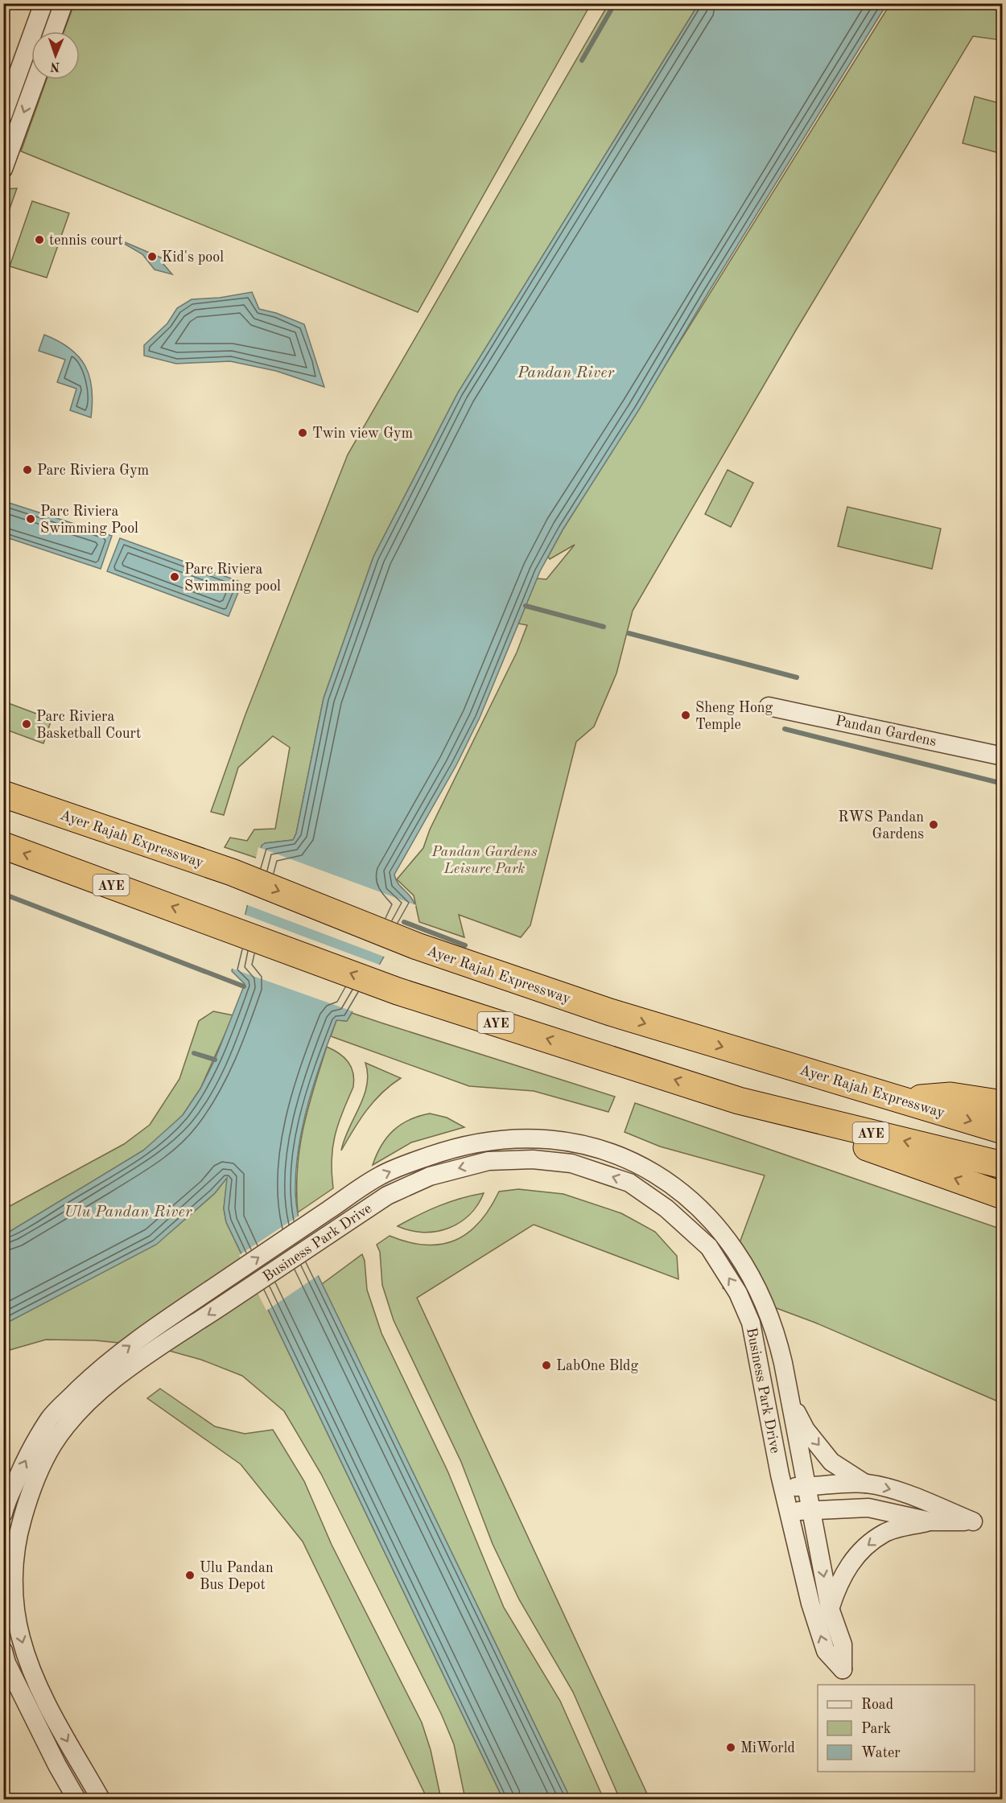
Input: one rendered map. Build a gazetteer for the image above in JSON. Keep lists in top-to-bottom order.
{
  "streets": {
    "highway": ["Ayer Rajah Expressway", "AYE"],
    "street": ["Pandan Gardens", "Business Park Drive"]
  },
  "water": ["Pandan River", "Ulu Pandan River"],
  "parks": ["Pandan Gardens Leisure Park"],
  "places": [
    "tennis court",
    "Kid's pool",
    "Twin view Gym",
    "Parc Riviera Gym",
    "Parc Riviera Swimming Pool",
    "Parc Riviera Swimming pool",
    "Sheng Hong Temple",
    "Parc Riviera Basketball Court",
    "RWS Pandan Gardens",
    "LabOne Bldg",
    "Ulu Pandan Bus Depot",
    "MiWorld"
  ],
  "legend": ["Road", "Park", "Water"],
  "north": "bottom"
}
